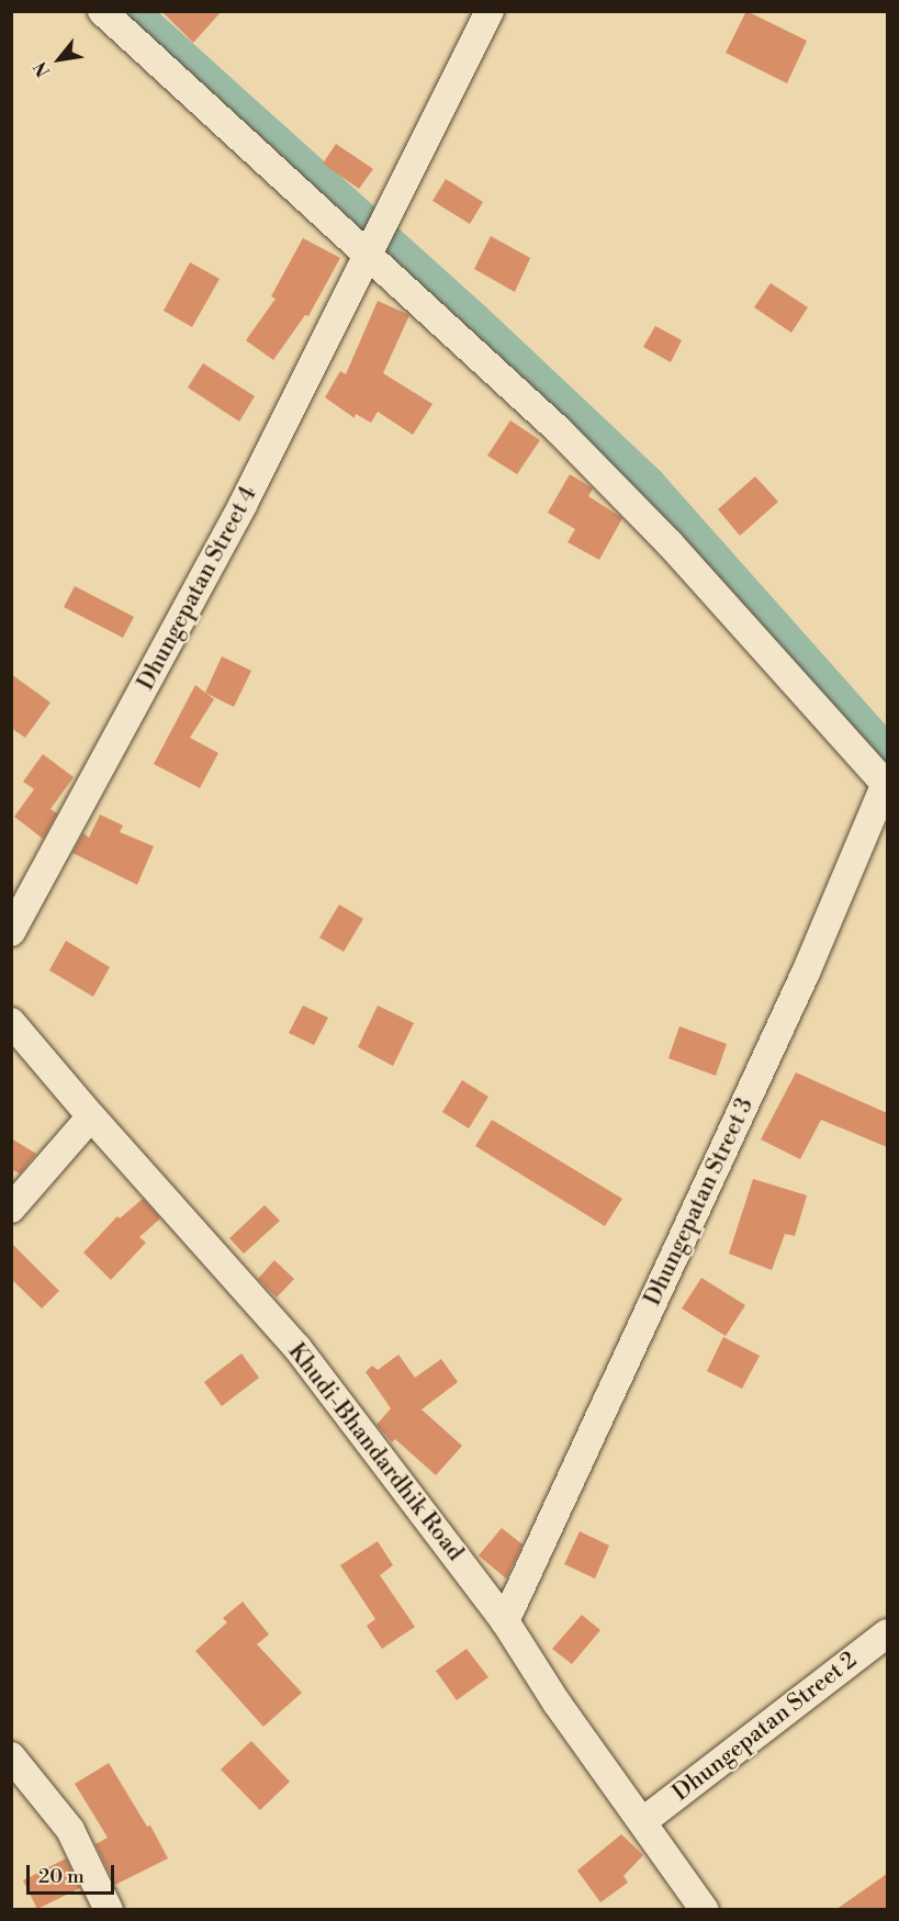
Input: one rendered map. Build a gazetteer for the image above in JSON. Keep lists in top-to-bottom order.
{
  "streets": {
    "street": [
      "Dhungepatan Street 4",
      "Dhungepatan Street 3",
      "Khudi-Bhandardhik Road",
      "Dhungepatan Street 2"
    ]
  },
  "crossings": [
    ["Dhungepatan Street 3", "Khudi-Bhandardhik Road"],
    ["Khudi-Bhandardhik Road", "Dhungepatan Street 2"]
  ],
  "scale_bar": "20 m",
  "north": "bottom left"
}
